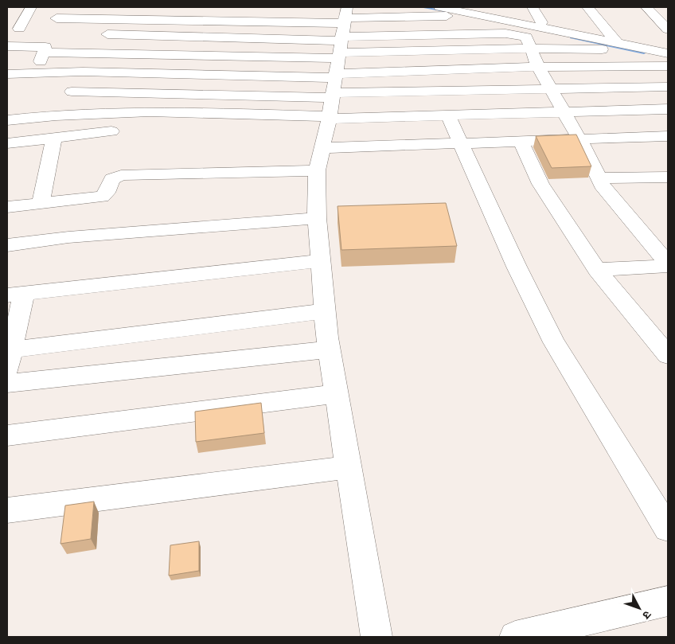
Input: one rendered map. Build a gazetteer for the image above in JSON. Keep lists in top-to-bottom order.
{
  "north": "bottom right"
}
